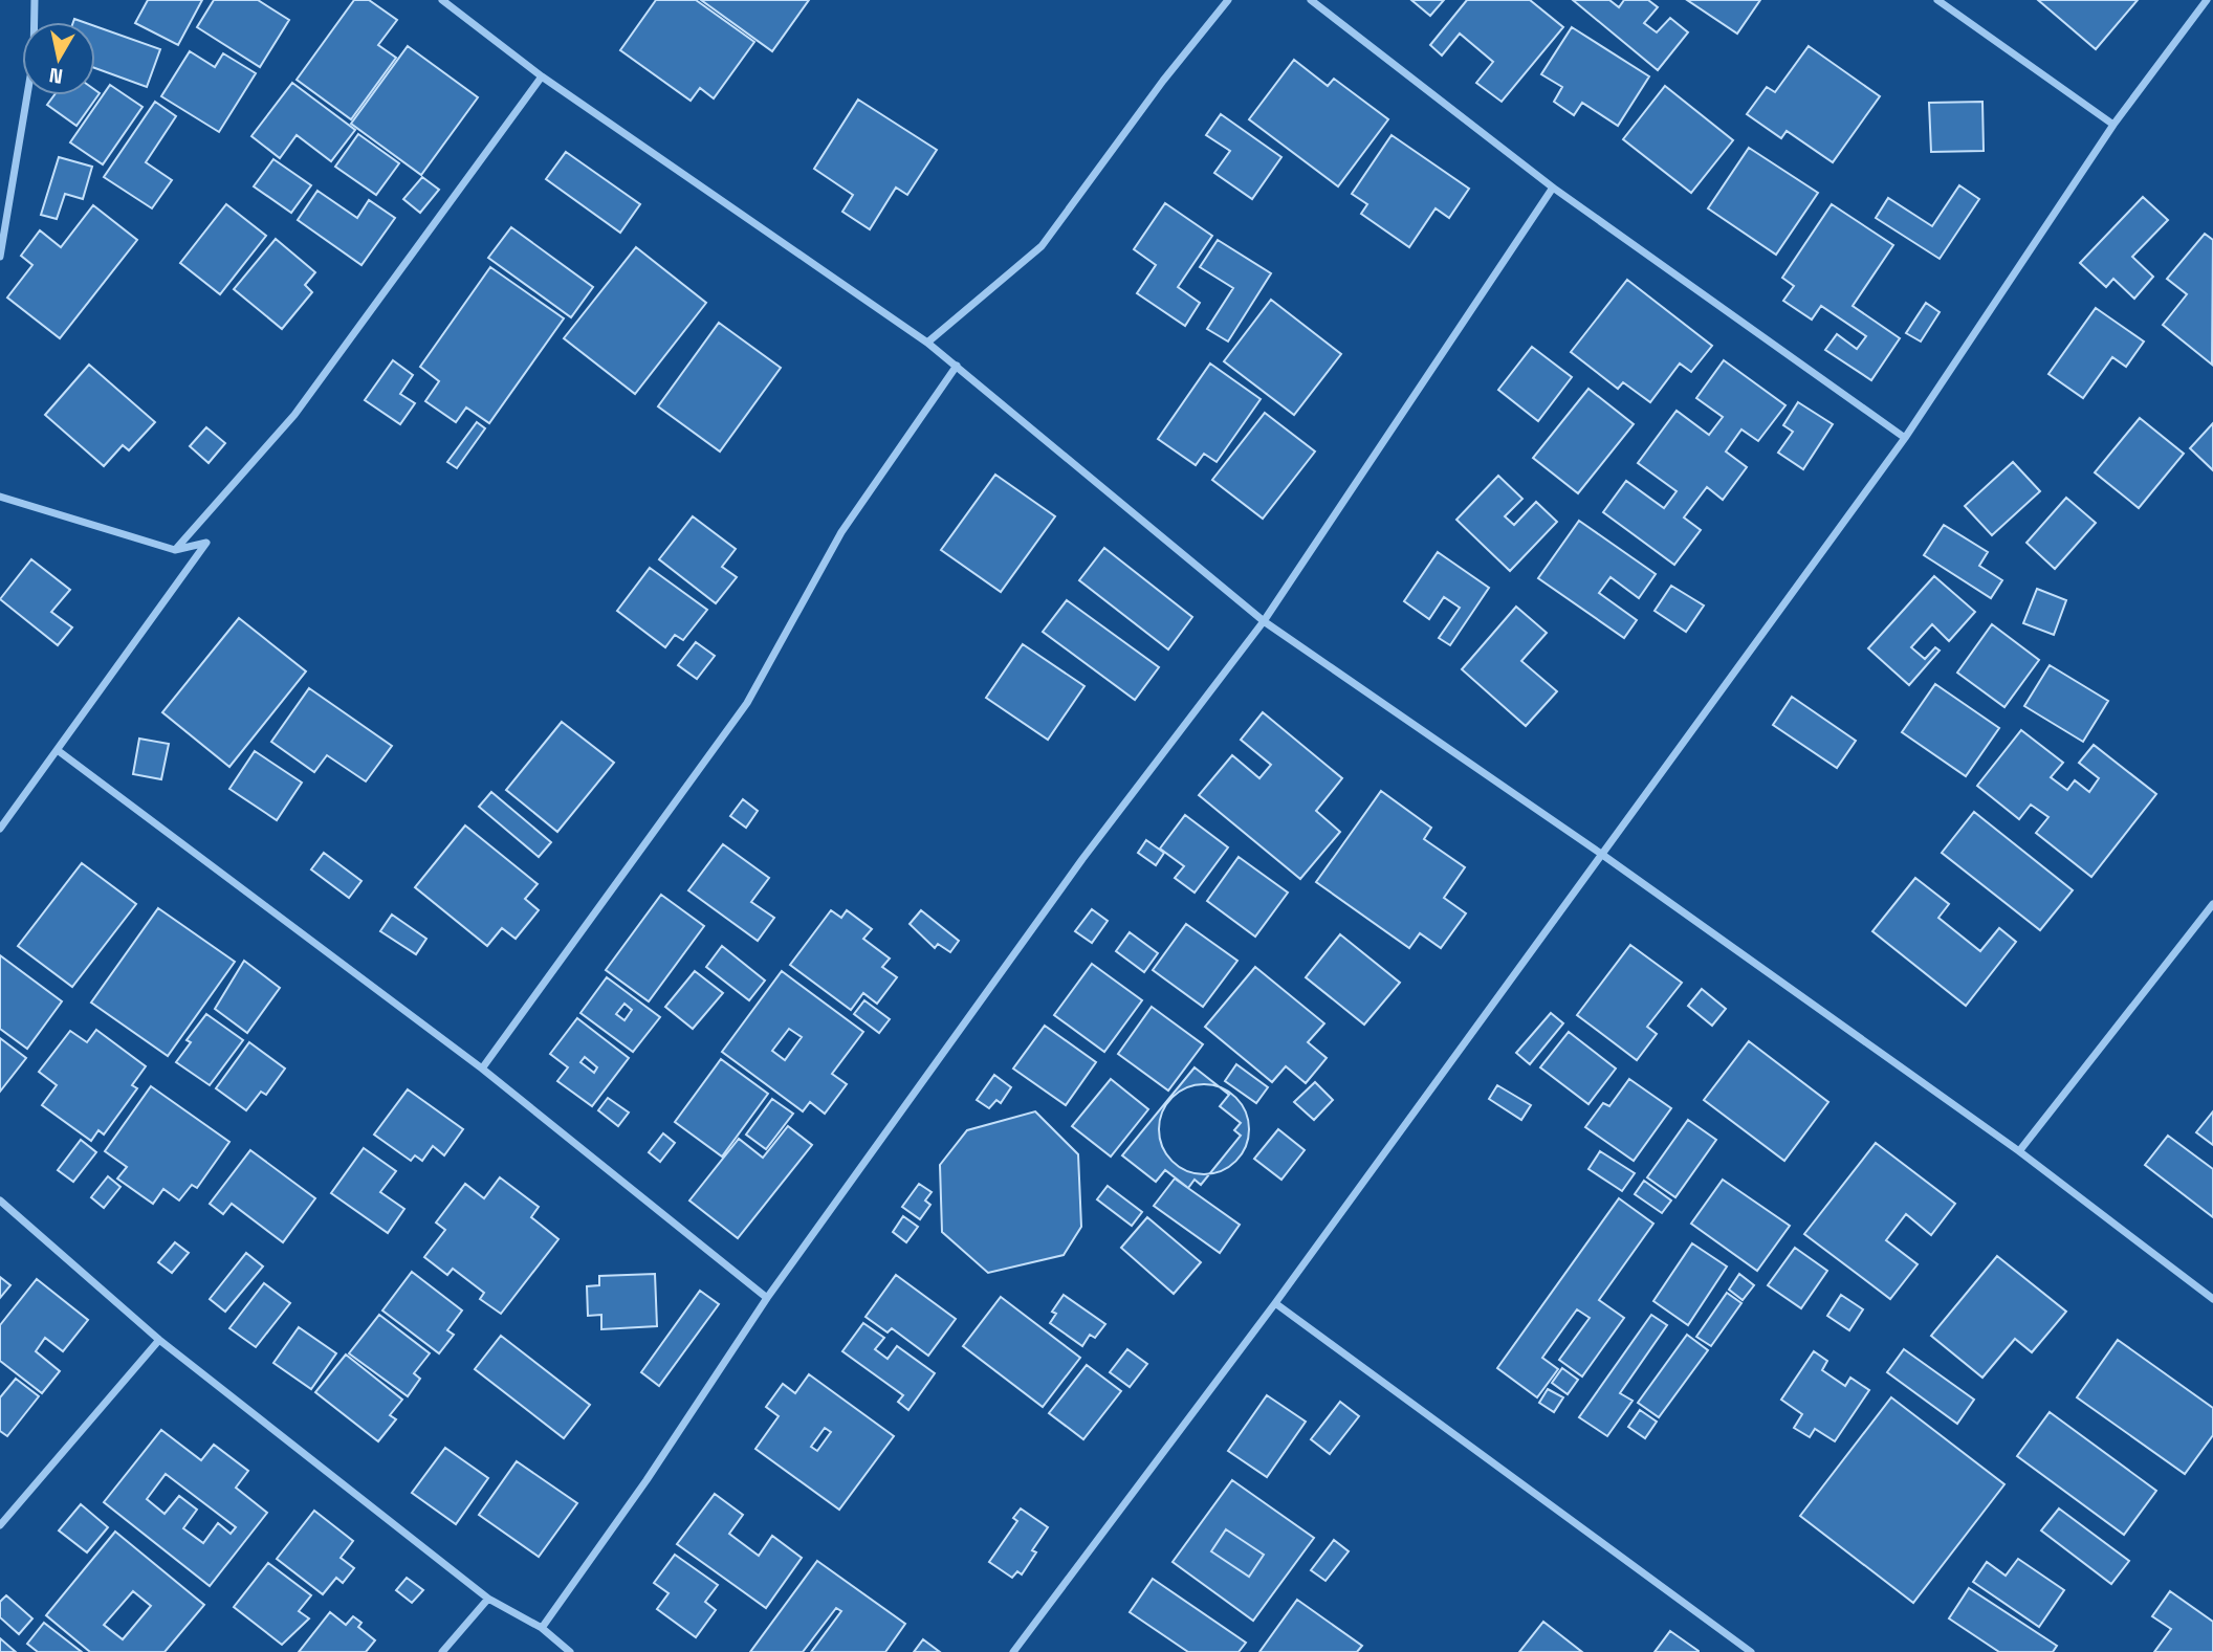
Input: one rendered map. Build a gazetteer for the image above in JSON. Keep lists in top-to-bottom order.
{
  "north": "bottom"
}
